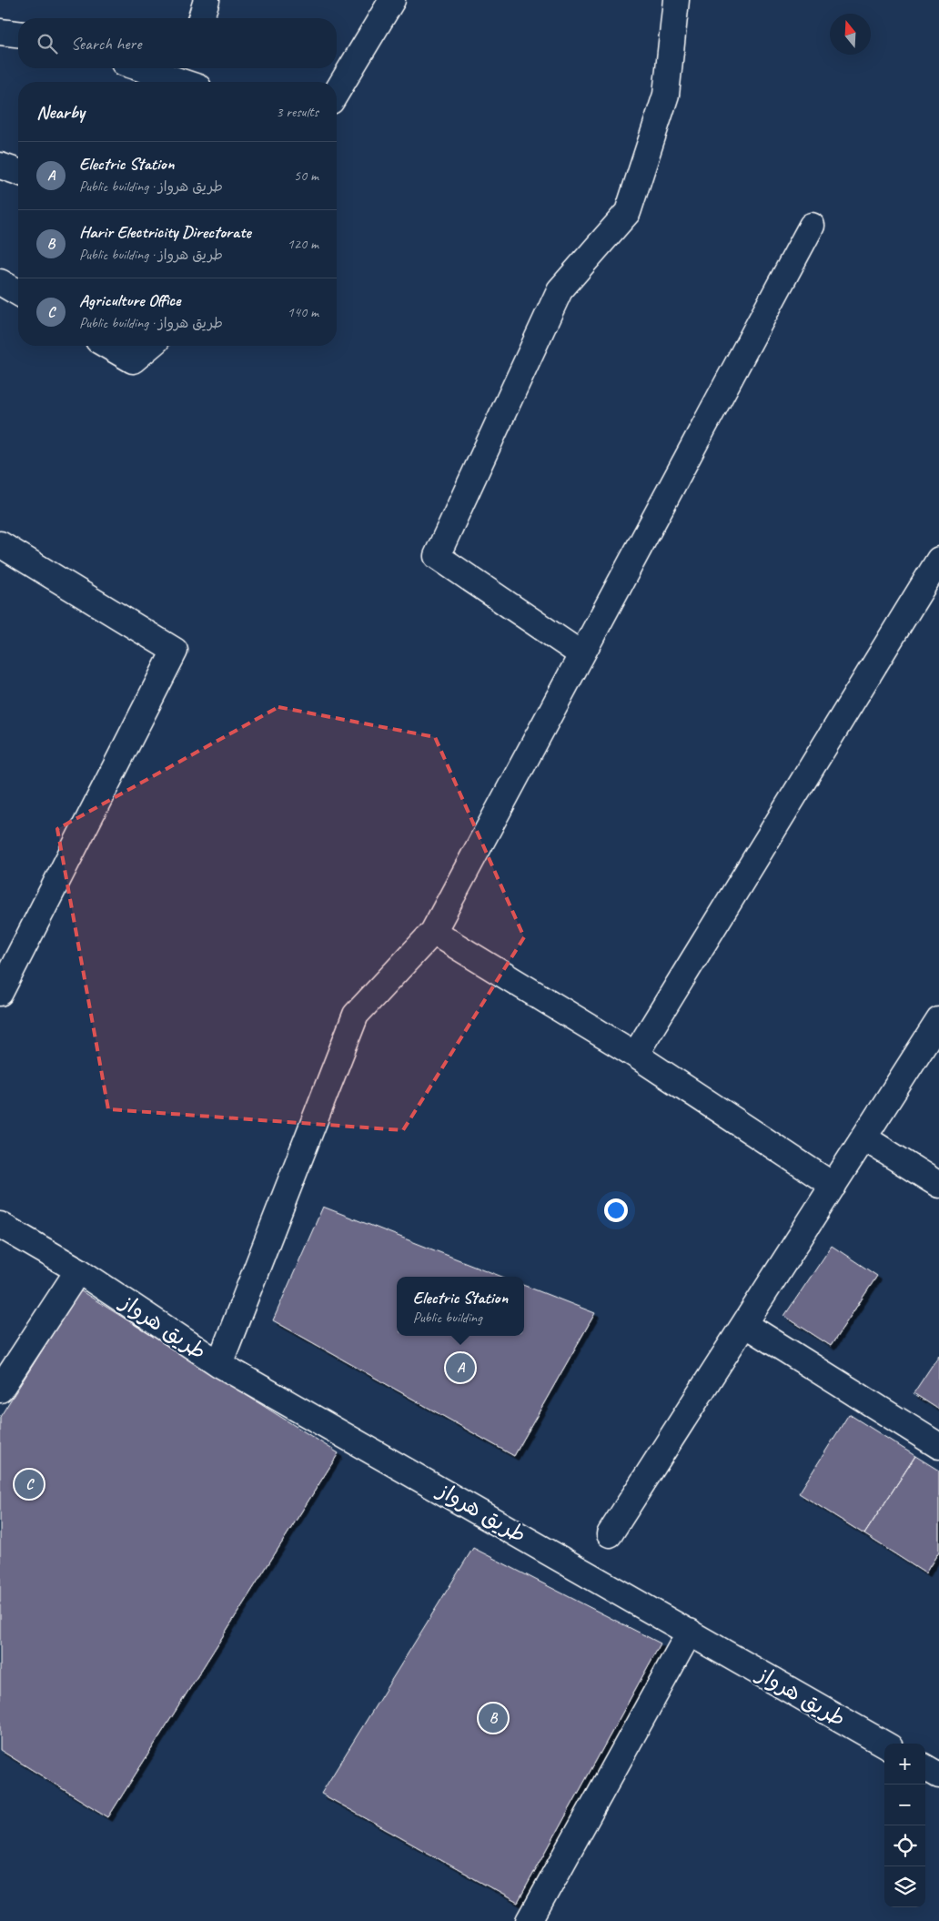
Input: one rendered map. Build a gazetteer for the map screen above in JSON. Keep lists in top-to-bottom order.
{
  "streets": {
    "street": ["طريق هرواز"]
  },
  "north": "top",
  "page": {
    "search": "Search here",
    "heading": ["Nearby", "3 results"],
    "list": [
      {
        "mark": "A",
        "name": "Electric Station",
        "note": "Public building · طريق هرواز",
        "value": "50 m"
      },
      {
        "mark": "B",
        "name": "Harir Electricity Directorate",
        "note": "Public building · طريق هرواز",
        "value": "120 m"
      },
      {
        "mark": "C",
        "name": "Agriculture Office",
        "note": "Public building · طريق هرواز",
        "value": "140 m"
      }
    ],
    "popup": ["Electric Station", "Public building"],
    "pins": ["A", "C", "B"],
    "map_buttons": ["+", "−"]
  }
}
